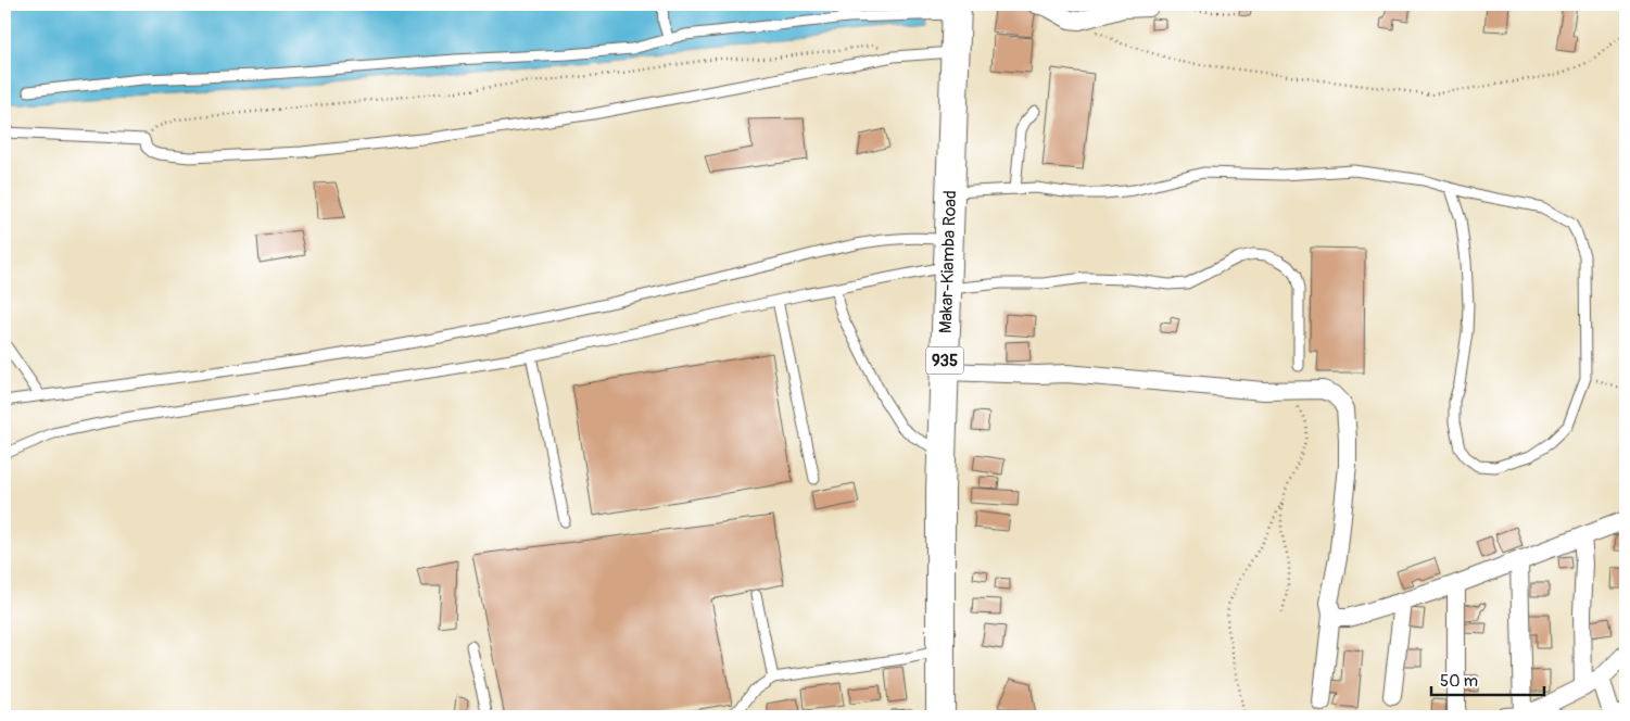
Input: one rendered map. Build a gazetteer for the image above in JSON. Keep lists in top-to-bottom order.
{
  "streets": {
    "main road": ["Makar-Kiamba Road", "935"]
  },
  "scale_bar": "50 m"
}
